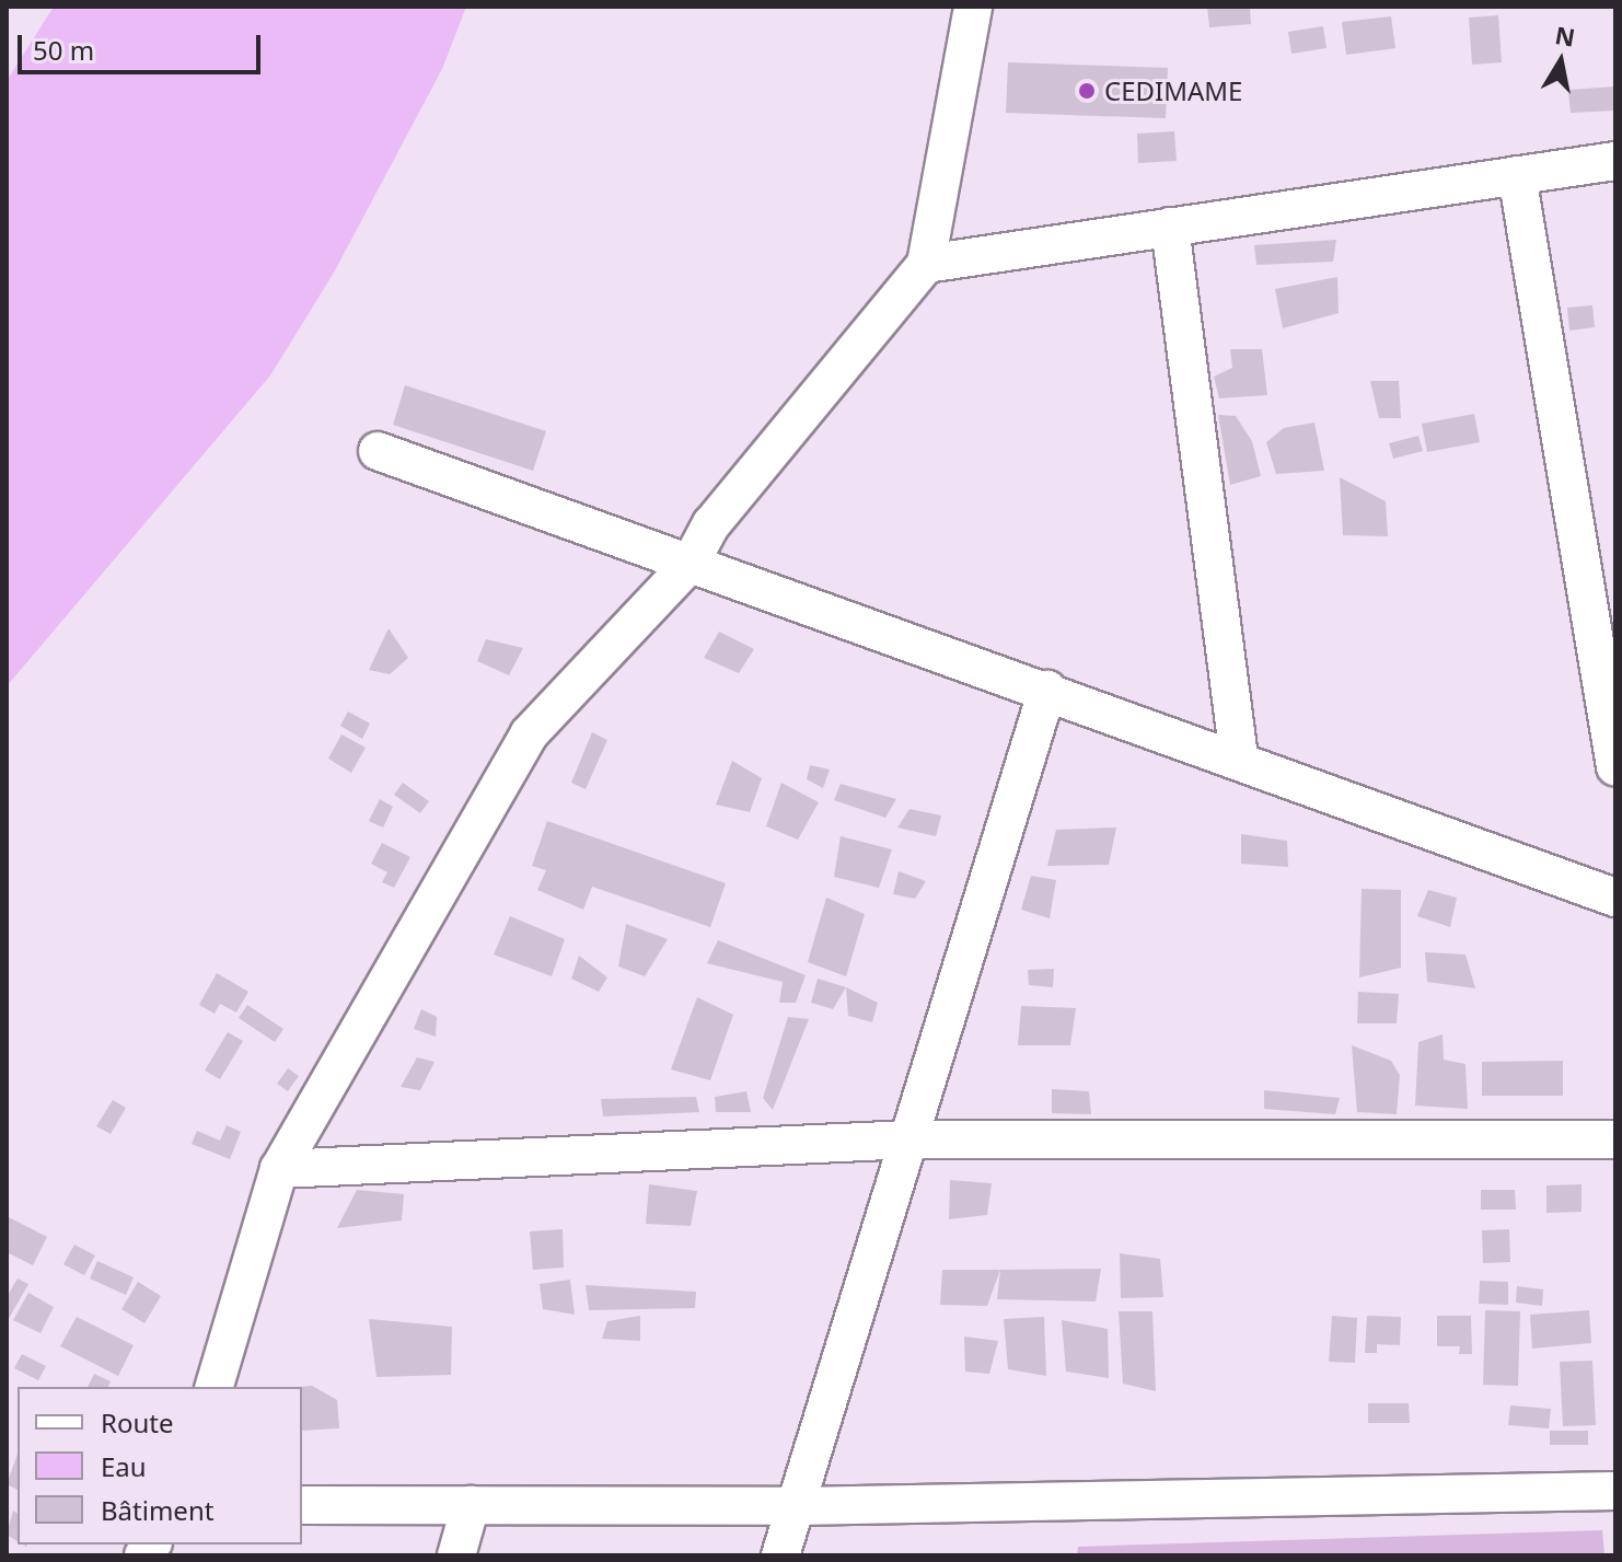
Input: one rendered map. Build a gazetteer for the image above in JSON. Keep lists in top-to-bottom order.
{
  "places": ["CEDIMAME"],
  "legend": ["Route", "Eau", "Bâtiment"],
  "scale_bar": "50 m",
  "north": "top"
}
